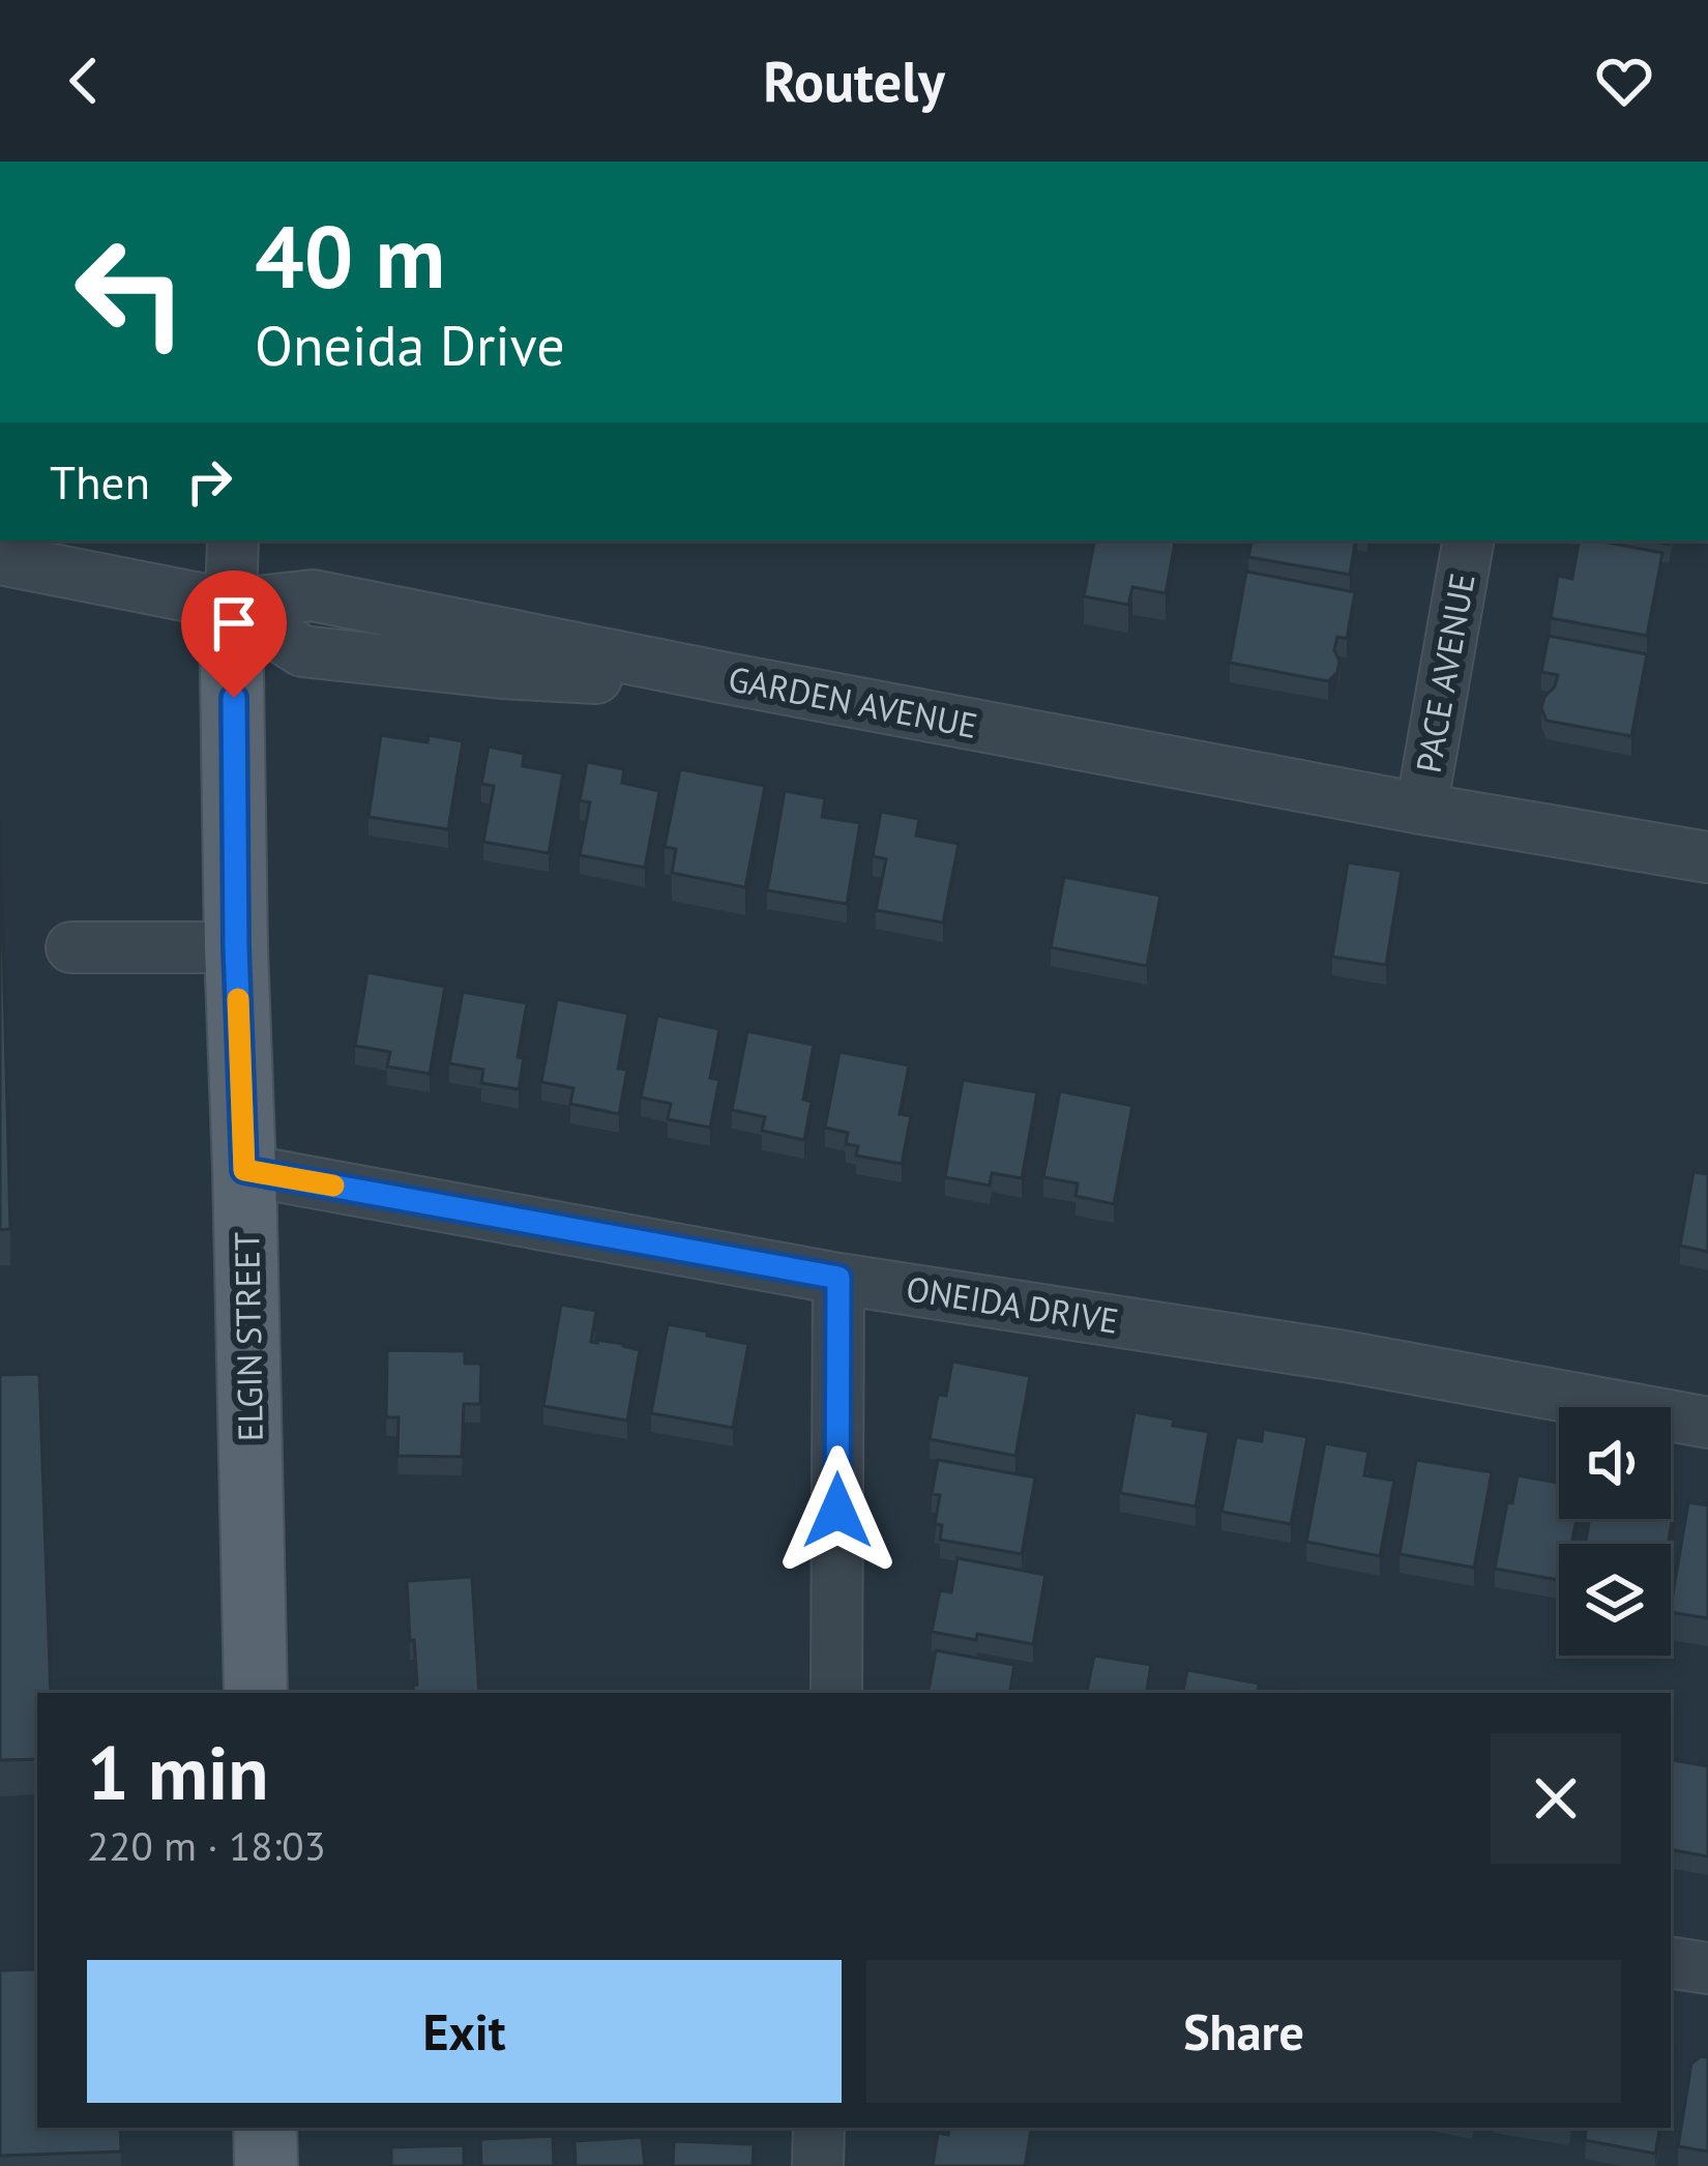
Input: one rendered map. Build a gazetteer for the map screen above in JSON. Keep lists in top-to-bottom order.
{
  "streets": {
    "main road": ["ELGIN STREET"],
    "street": ["PACE AVENUE", "GARDEN AVENUE", "ONEIDA DRIVE"]
  },
  "crossings": [
    ["PACE AVENUE", "GARDEN AVENUE"],
    ["GARDEN AVENUE", "ELGIN STREET"],
    ["ONEIDA DRIVE", "ELGIN STREET"]
  ],
  "page": {
    "header": "Routely",
    "turn": ["40 m", "Oneida Drive"],
    "then": "Then",
    "heading": ["1 min", "220 m · 18:03"],
    "buttons": ["Exit", "Share"]
  }
}
